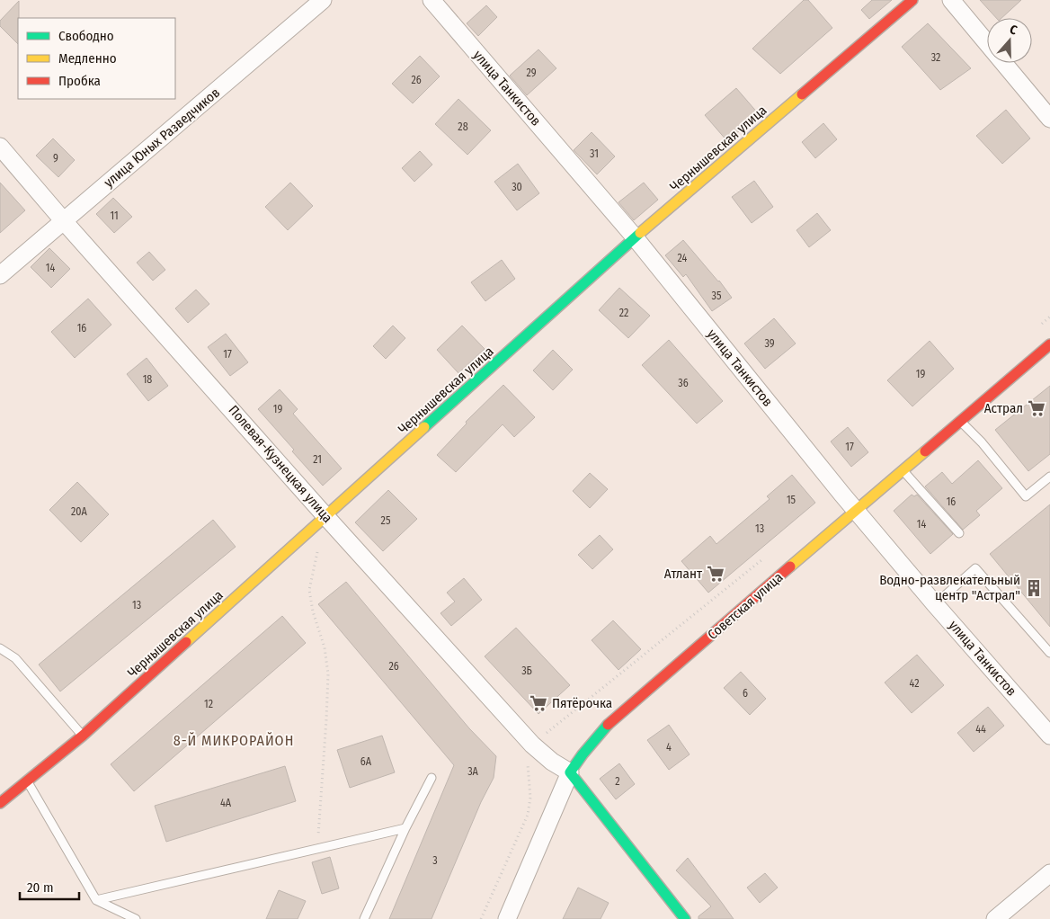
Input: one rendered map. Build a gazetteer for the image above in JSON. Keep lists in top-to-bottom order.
{
  "streets": {
    "street": [
      "улица Танкистов",
      "улица Юных Разведчиков",
      "Чернышевская улица",
      "Полевая-Кузнецкая улица",
      "Советская улица"
    ]
  },
  "crossings": [
    ["улица Танкистов", "Чернышевская улица"],
    ["улица Танкистов", "Советская улица"],
    ["улица Юных Разведчиков", "Полевая-Кузнецкая улица"],
    ["Чернышевская улица", "Полевая-Кузнецкая улица"],
    ["Полевая-Кузнецкая улица", "Советская улица"]
  ],
  "districts": ["8-Й МИКРОРАЙОН"],
  "places": {
    "supermarket": ["Астрал", "Атлант", "Пятёрочка"],
    "building": ["Водно-развлекательный центр \"Астрал\""]
  },
  "house_numbers": [
    "32",
    "29",
    "26",
    "28",
    "31",
    "9",
    "30",
    "11",
    "24",
    "14",
    "35",
    "22",
    "16",
    "39",
    "17",
    "19",
    "18",
    "36",
    "19",
    "17",
    "21",
    "15",
    "16",
    "20А",
    "25",
    "14",
    "13",
    "13",
    "26",
    "3Б",
    "42",
    "6",
    "12",
    "44",
    "4",
    "6А",
    "3А",
    "2",
    "4А",
    "3"
  ],
  "legend": ["Свободно", "Медленно", "Пробка"],
  "scale_bar": "20 m",
  "north": "top"
}
